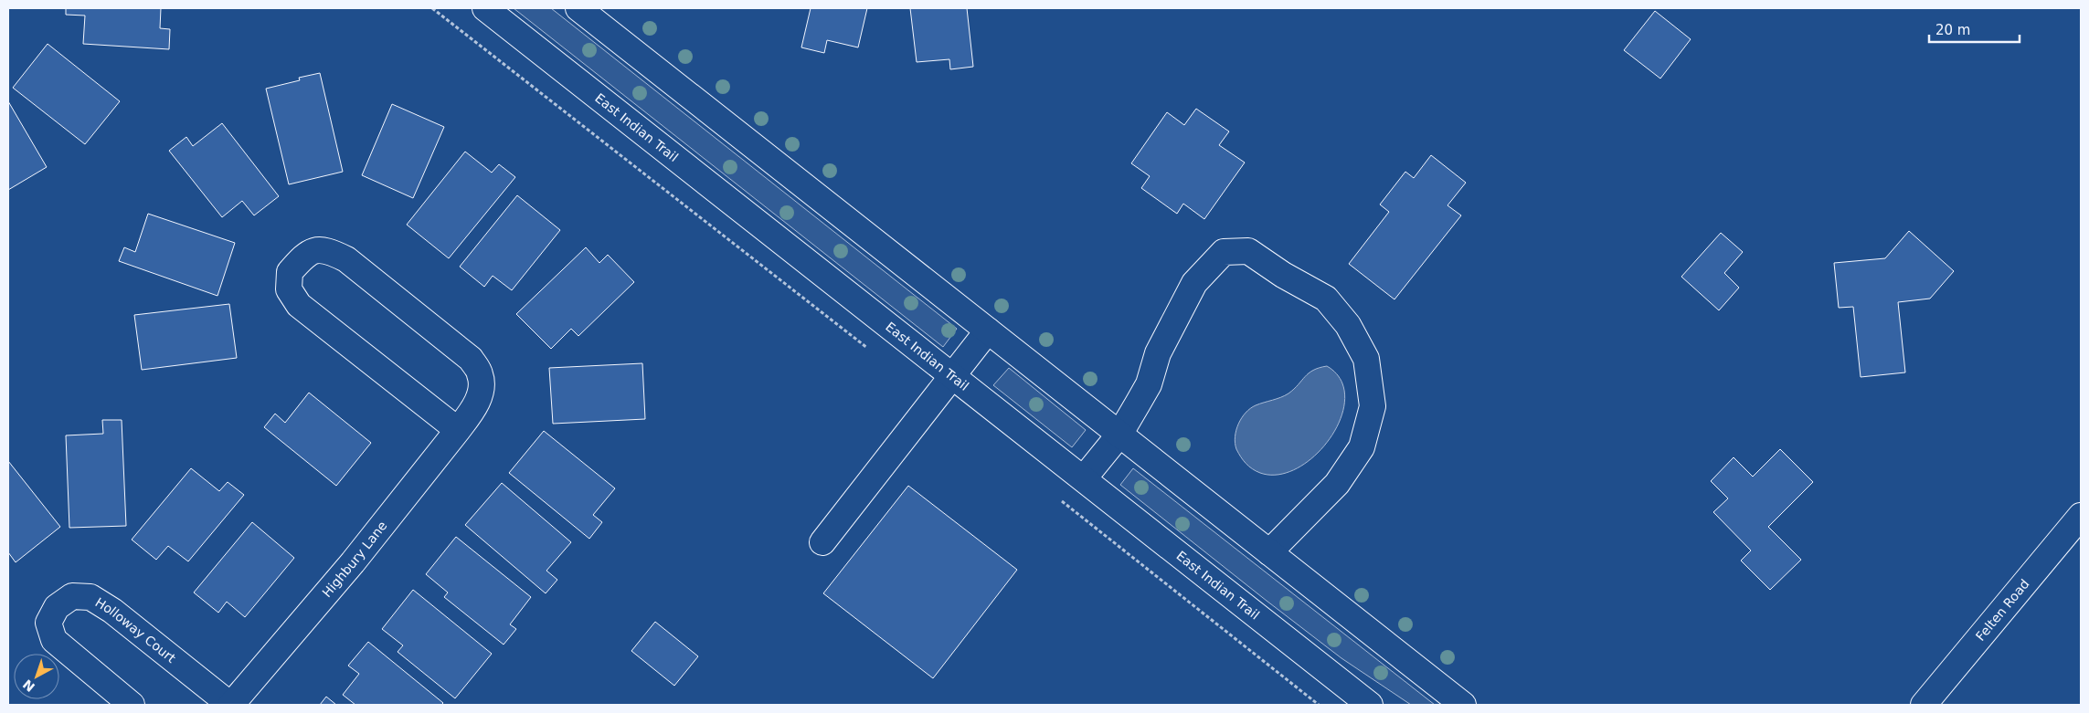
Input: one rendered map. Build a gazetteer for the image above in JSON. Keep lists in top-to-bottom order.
{
  "streets": {
    "main road": [
      "East Indian Trail",
      "Highbury Lane",
      "Felten Road",
      "Holloway Court"
    ]
  },
  "crossings": [
    ["Highbury Lane", "Holloway Court"]
  ],
  "scale_bar": "20 m",
  "north": "bottom left"
}
